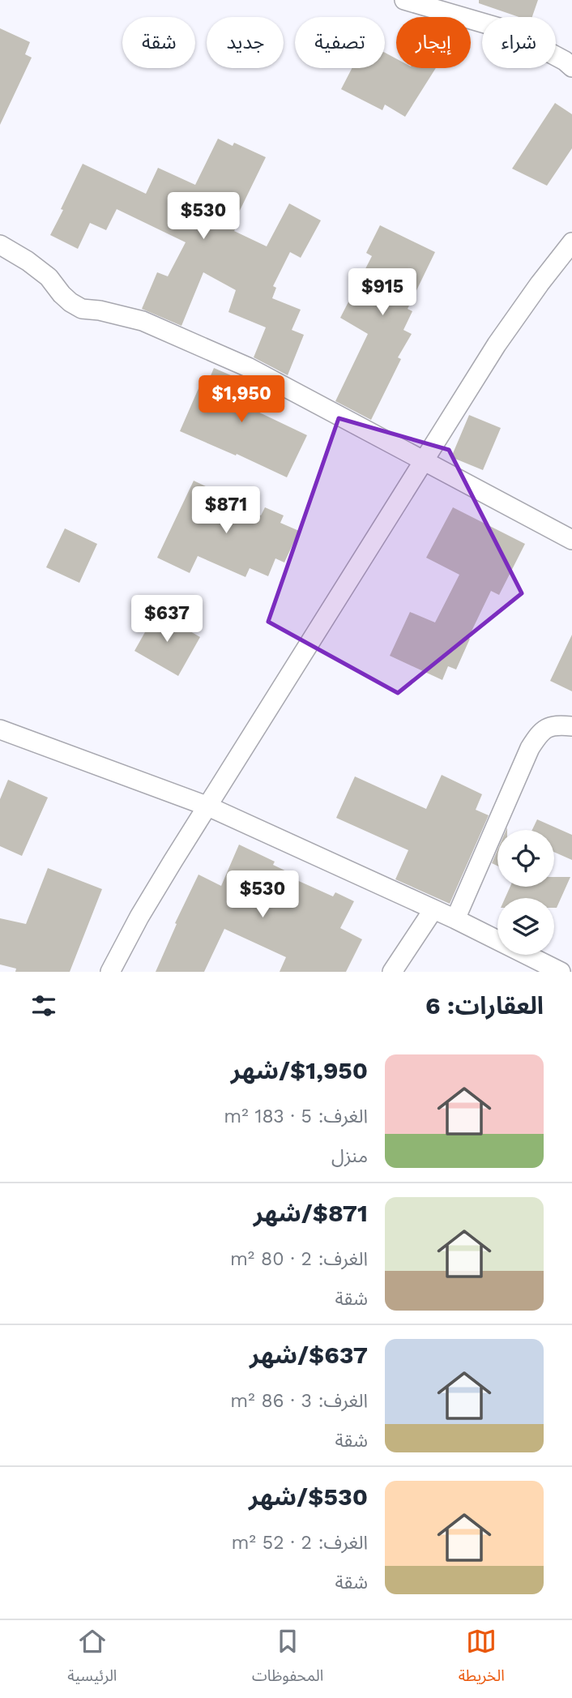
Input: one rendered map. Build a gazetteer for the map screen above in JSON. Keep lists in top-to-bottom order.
{
  "page": {
    "chip": [
      "شراء",
      "إيجار",
      "تصفية",
      "جديد",
      "شقة"
    ],
    "price": [
      "$530",
      "$915",
      "$1,950",
      "$871",
      "$637",
      "$530"
    ],
    "heading": "العقارات: 6",
    "list": [
      {
        "name": "$1,950/شهر",
        "note": "الغرف: 5 · 183 m² · منزل"
      },
      {
        "name": "$871/شهر",
        "note": "الغرف: 2 · 80 m² · شقة"
      },
      {
        "name": "$637/شهر",
        "note": "الغرف: 3 · 86 m² · شقة"
      },
      {
        "name": "$530/شهر",
        "note": "الغرف: 2 · 52 m² · شقة"
      }
    ],
    "tabs": ["الخريطة", "المحفوظات", "الرئيسية"]
  }
}
